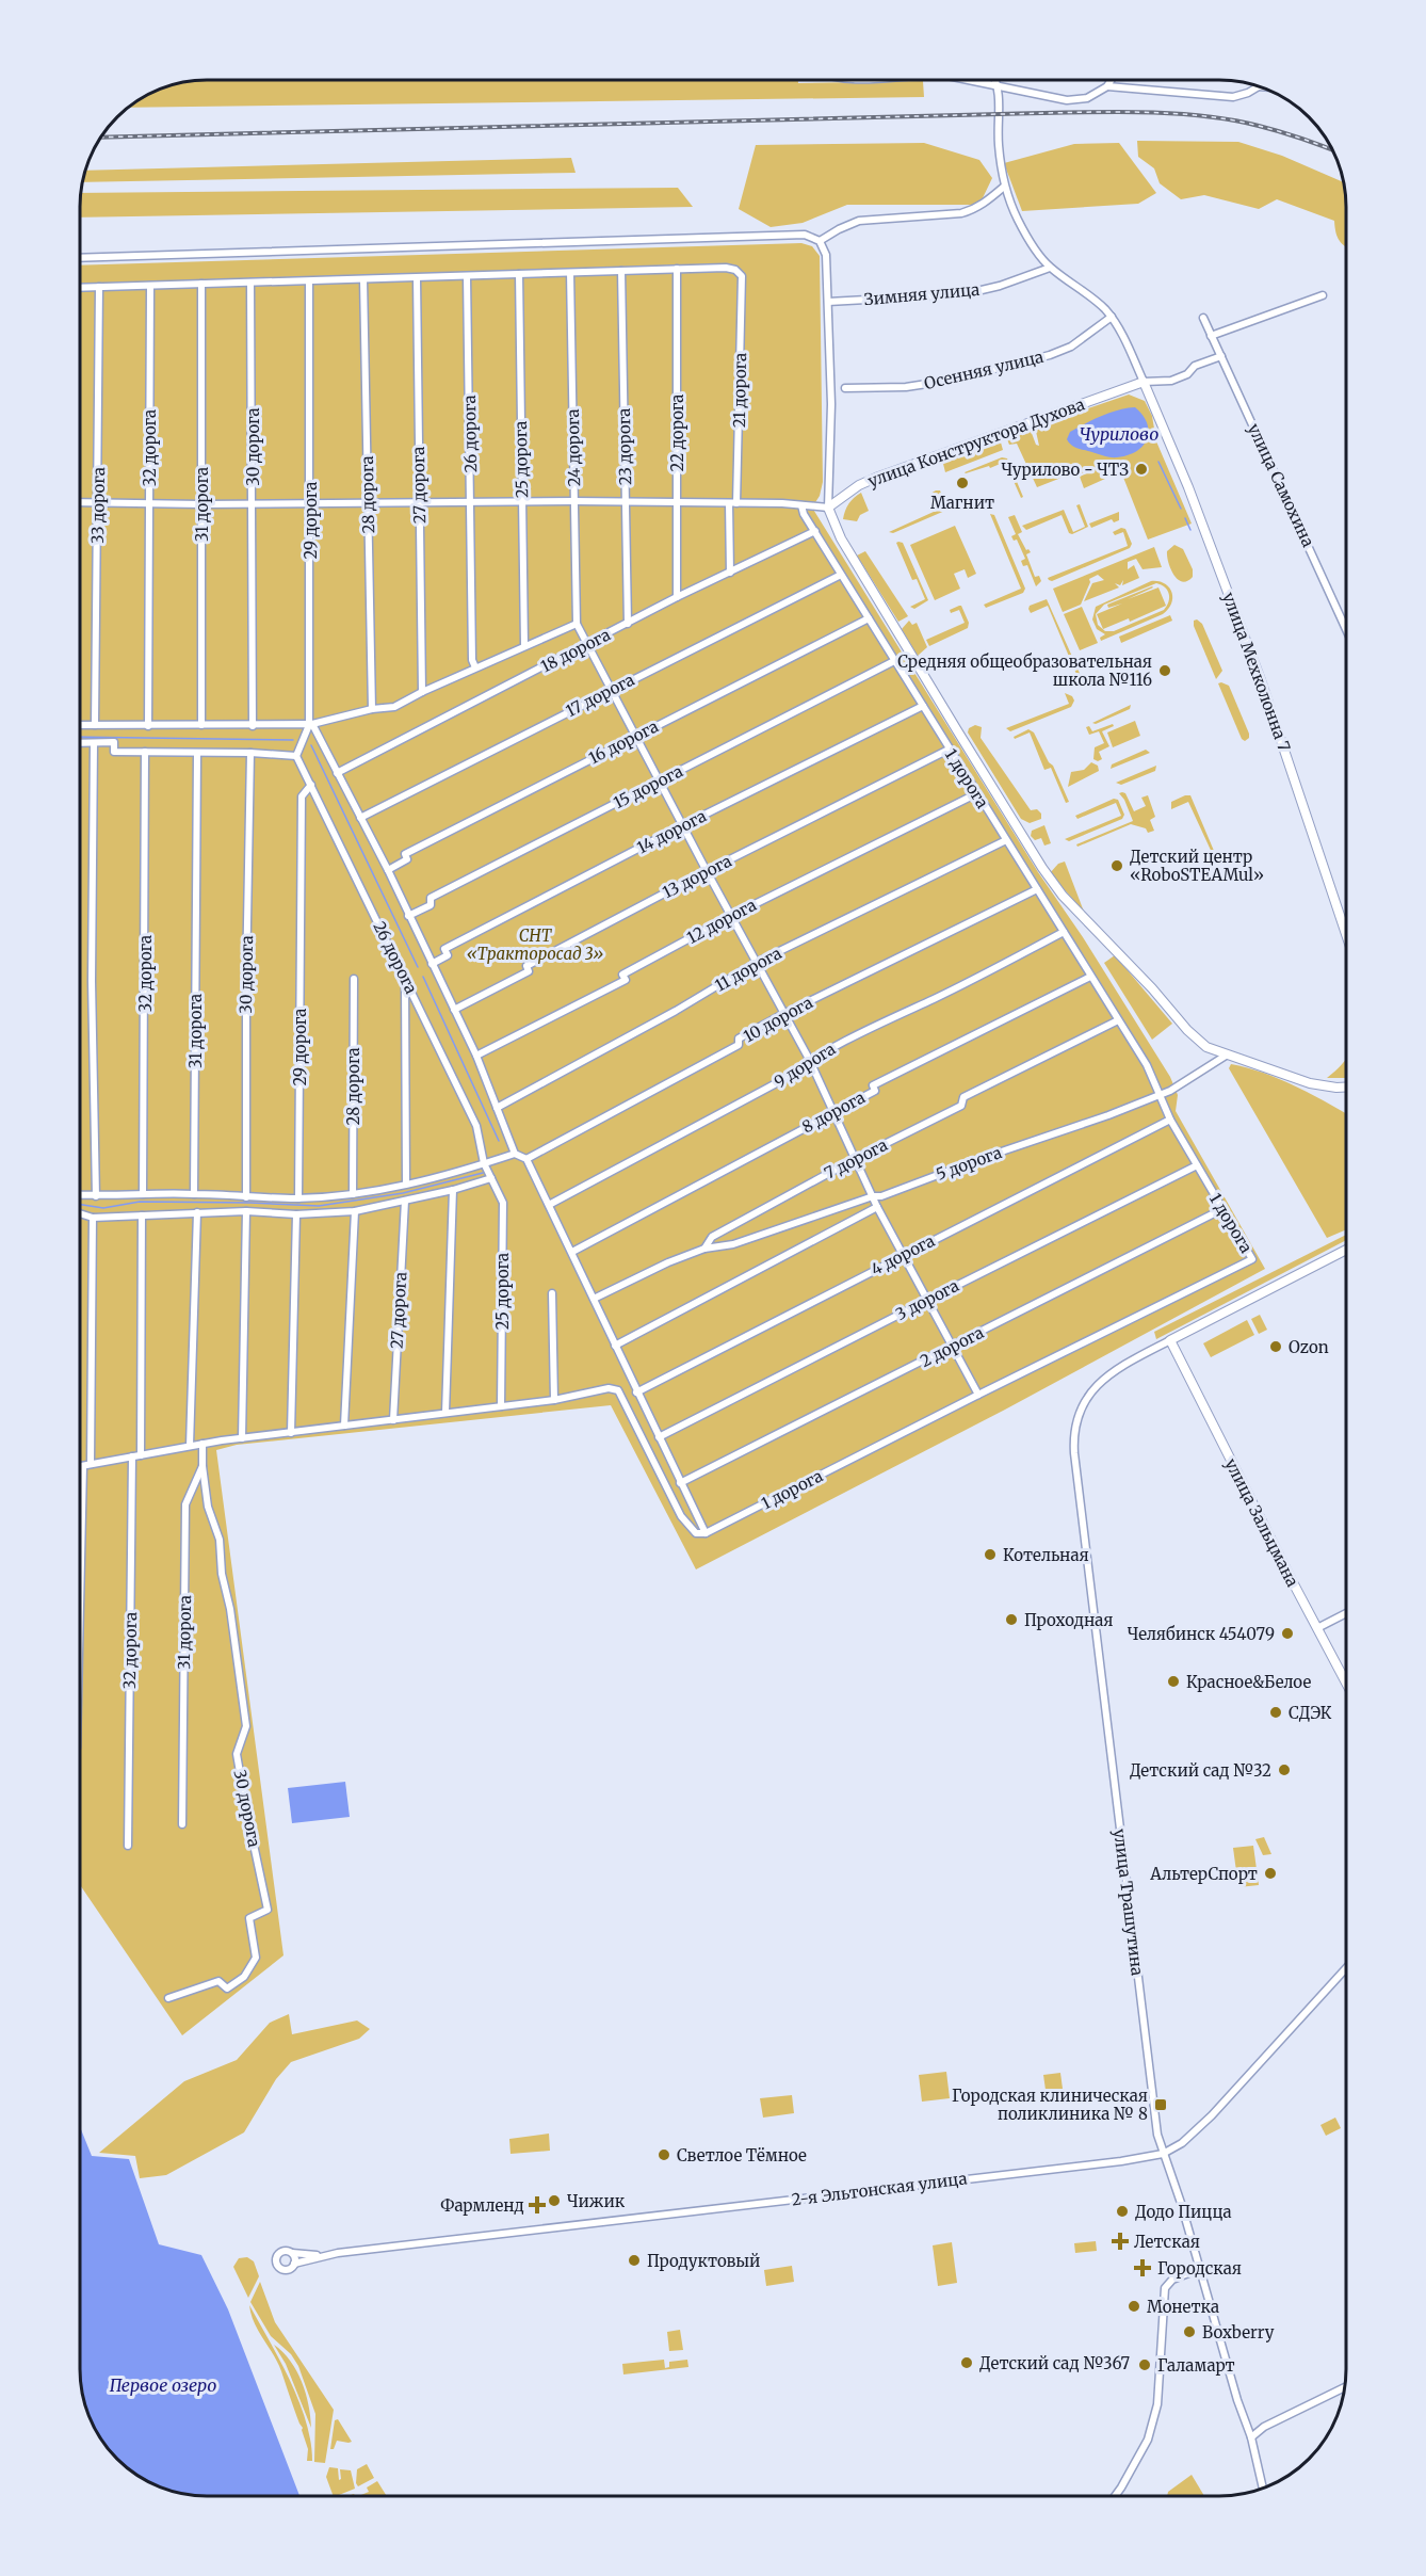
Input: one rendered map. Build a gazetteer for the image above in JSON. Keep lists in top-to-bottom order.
{
  "streets": {
    "street": [
      "Зимняя улица",
      "Осенняя улица",
      "21 дорога",
      "22 дорога",
      "26 дорога",
      "улица Конструктора Духова",
      "30 дорога",
      "23 дорога",
      "32 дорога",
      "24 дорога",
      "25 дорога",
      "27 дорога",
      "улица Самохина",
      "28 дорога",
      "31 дорога",
      "33 дорога",
      "29 дорога",
      "18 дорога",
      "улица Мехколонна 7",
      "17 дорога",
      "16 дорога",
      "1 дорога",
      "15 дорога",
      "14 дорога",
      "13 дорога",
      "12 дорога",
      "11 дорога",
      "10 дорога",
      "9 дорога",
      "8 дорога",
      "7 дорога",
      "5 дорога",
      "4 дорога",
      "3 дорога",
      "2 дорога",
      "улица Зальцмана",
      "улица Трашутина",
      "2-я Эльтонская улица"
    ]
  },
  "crossings": [
    ["21 дорога", "22 дорога"],
    ["21 дорога", "18 дорога"],
    ["22 дорога", "18 дорога"],
    ["26 дорога", "25 дорога"],
    ["26 дорога", "29 дорога"],
    ["улица Конструктора Духова", "улица Мехколонна 7"],
    ["30 дорога", "31 дорога"],
    ["23 дорога", "18 дорога"],
    ["18 дорога", "1 дорога"],
    ["17 дорога", "1 дорога"],
    ["16 дорога", "1 дорога"],
    ["1 дорога", "15 дорога"],
    ["1 дорога", "14 дорога"],
    ["1 дорога", "13 дорога"],
    ["1 дорога", "12 дорога"],
    ["1 дорога", "11 дорога"],
    ["1 дорога", "10 дорога"],
    ["1 дорога", "9 дорога"],
    ["1 дорога", "8 дорога"],
    ["1 дорога", "7 дорога"],
    ["1 дорога", "5 дорога"],
    ["1 дорога", "4 дорога"],
    ["1 дорога", "3 дорога"],
    ["1 дорога", "2 дорога"],
    ["7 дорога", "5 дорога"],
    ["улица Зальцмана", "улица Трашутина"],
    ["улица Трашутина", "2-я Эльтонская улица"]
  ],
  "water": ["Чурилово", "Первое озеро"],
  "parks": ["СНТ «Тракторосад 3»"],
  "places": {
    "other": [
      "Чурилово - ЧТЗ",
      "Магнит",
      "Средняя общеобразовательная школа №116",
      "Детский центр «RoboSTEAMul»",
      "Ozon",
      "Котельная",
      "Проходная",
      "Челябинск 454079",
      "Красное&Белое",
      "СДЭК",
      "Детский сад №32",
      "АльтерСпорт",
      "Светлое Тёмное",
      "Чижик",
      "Додо Пицца",
      "Продуктовый",
      "Монетка",
      "Boxberry",
      "Детский сад №367",
      "Галамарт"
    ],
    "transit": ["Городская клиническая поликлиника № 8"],
    "health": ["Фармленд", "Летская", "Городская"]
  }
}
